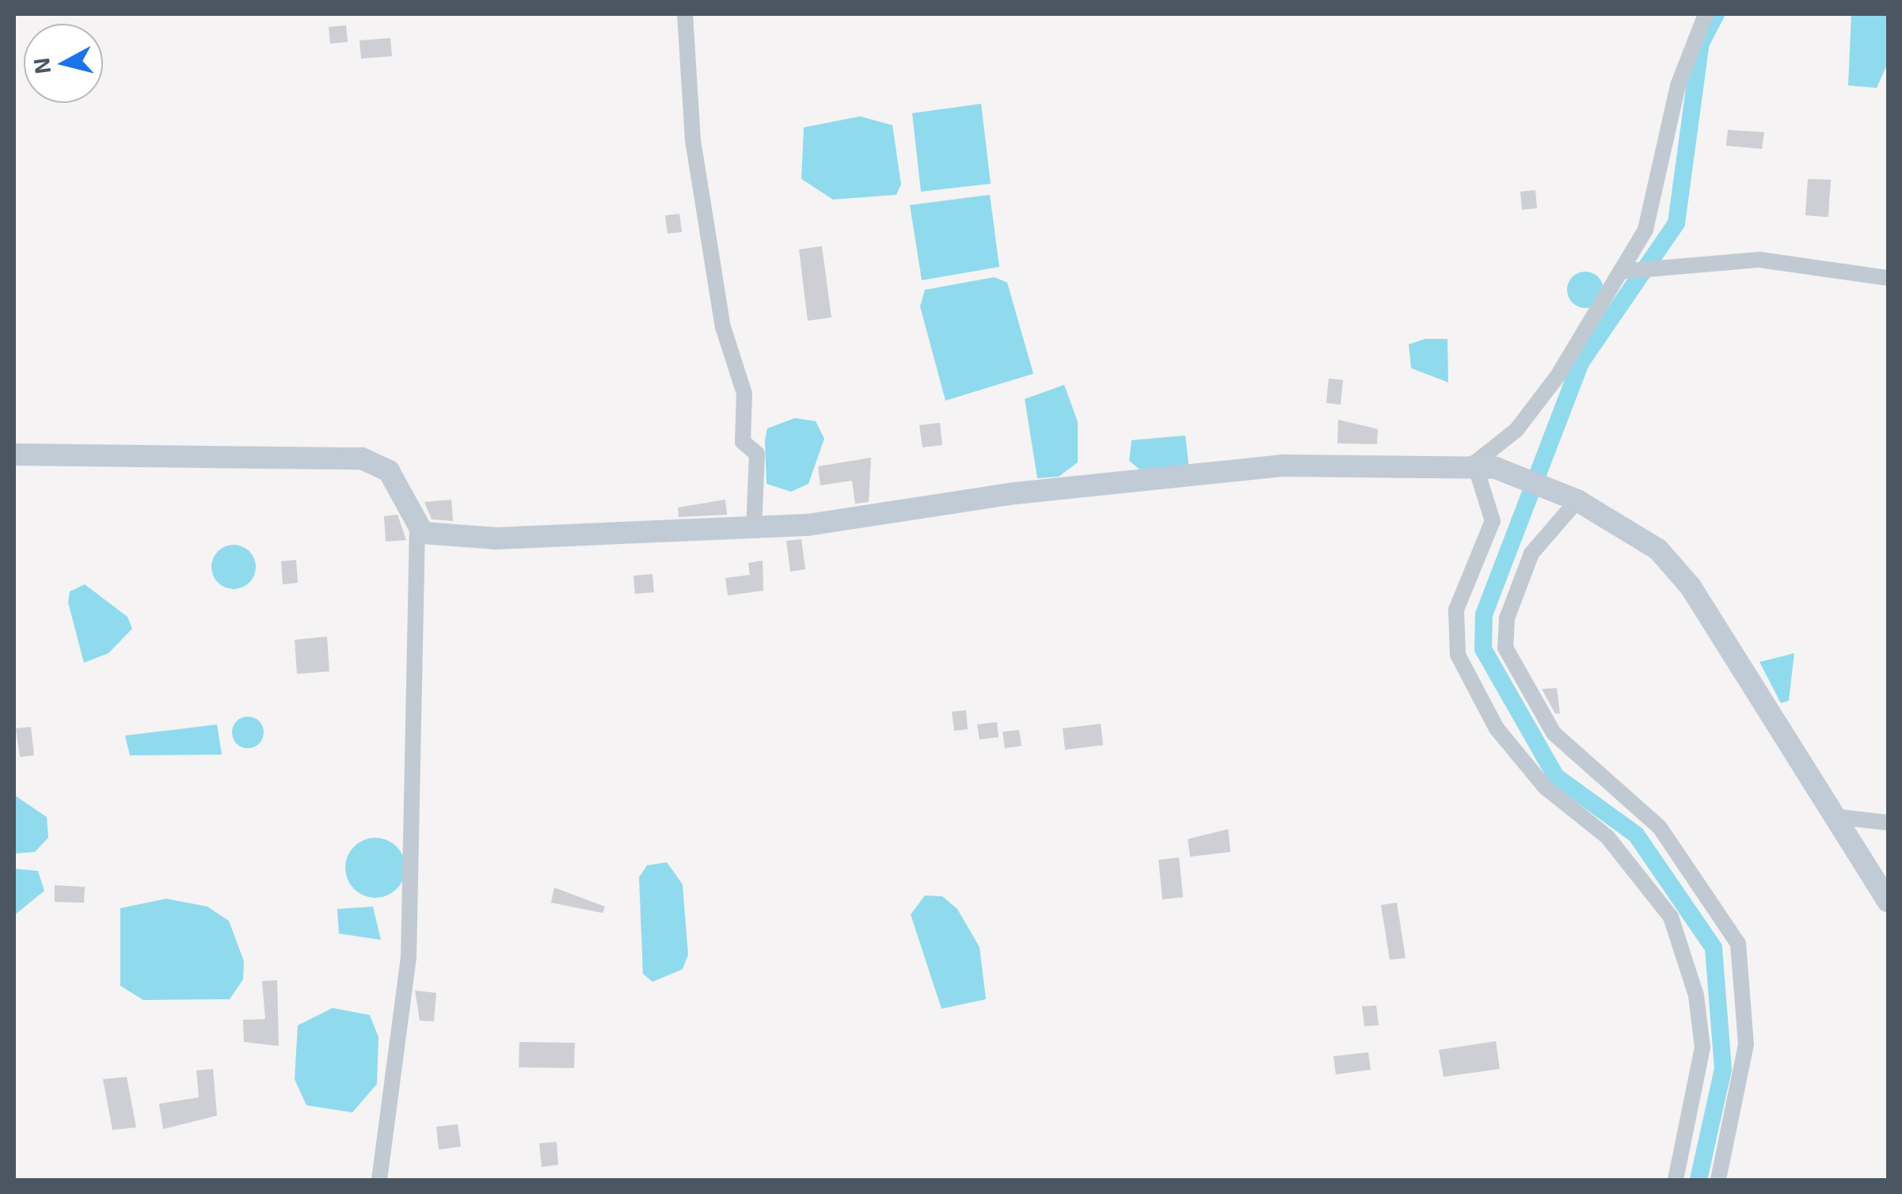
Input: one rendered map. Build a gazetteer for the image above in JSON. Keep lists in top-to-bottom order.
{
  "north": "left"
}
